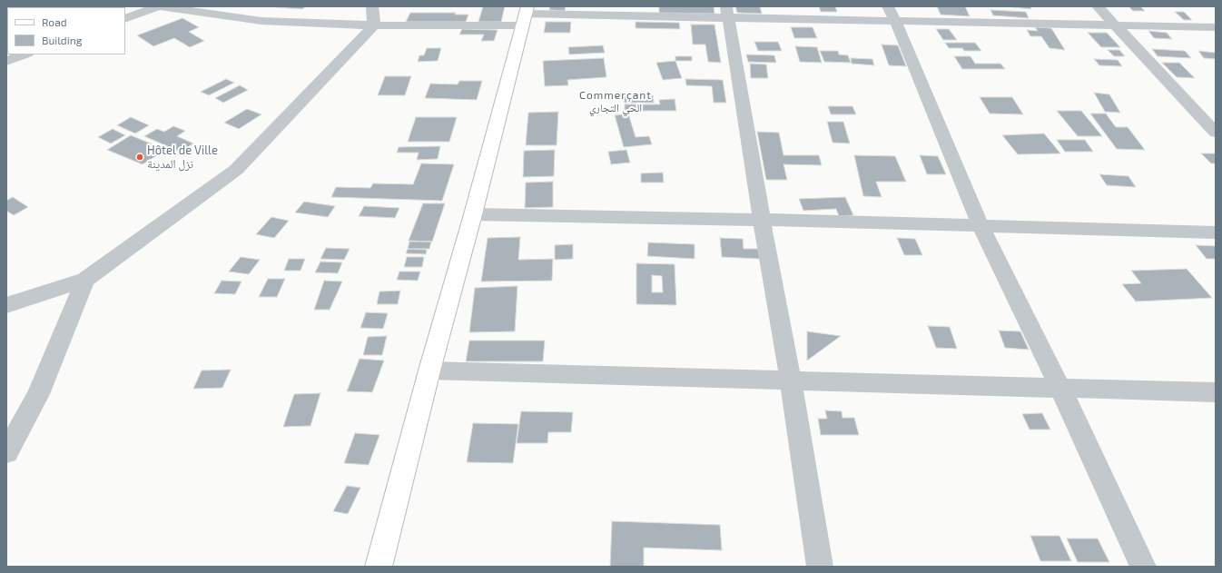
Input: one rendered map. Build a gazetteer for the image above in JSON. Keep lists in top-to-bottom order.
{
  "districts": ["Commerçant الحي التجاري"],
  "places": ["Hôtel de Ville نزل المدينة"],
  "legend": ["Road", "Building"]
}
